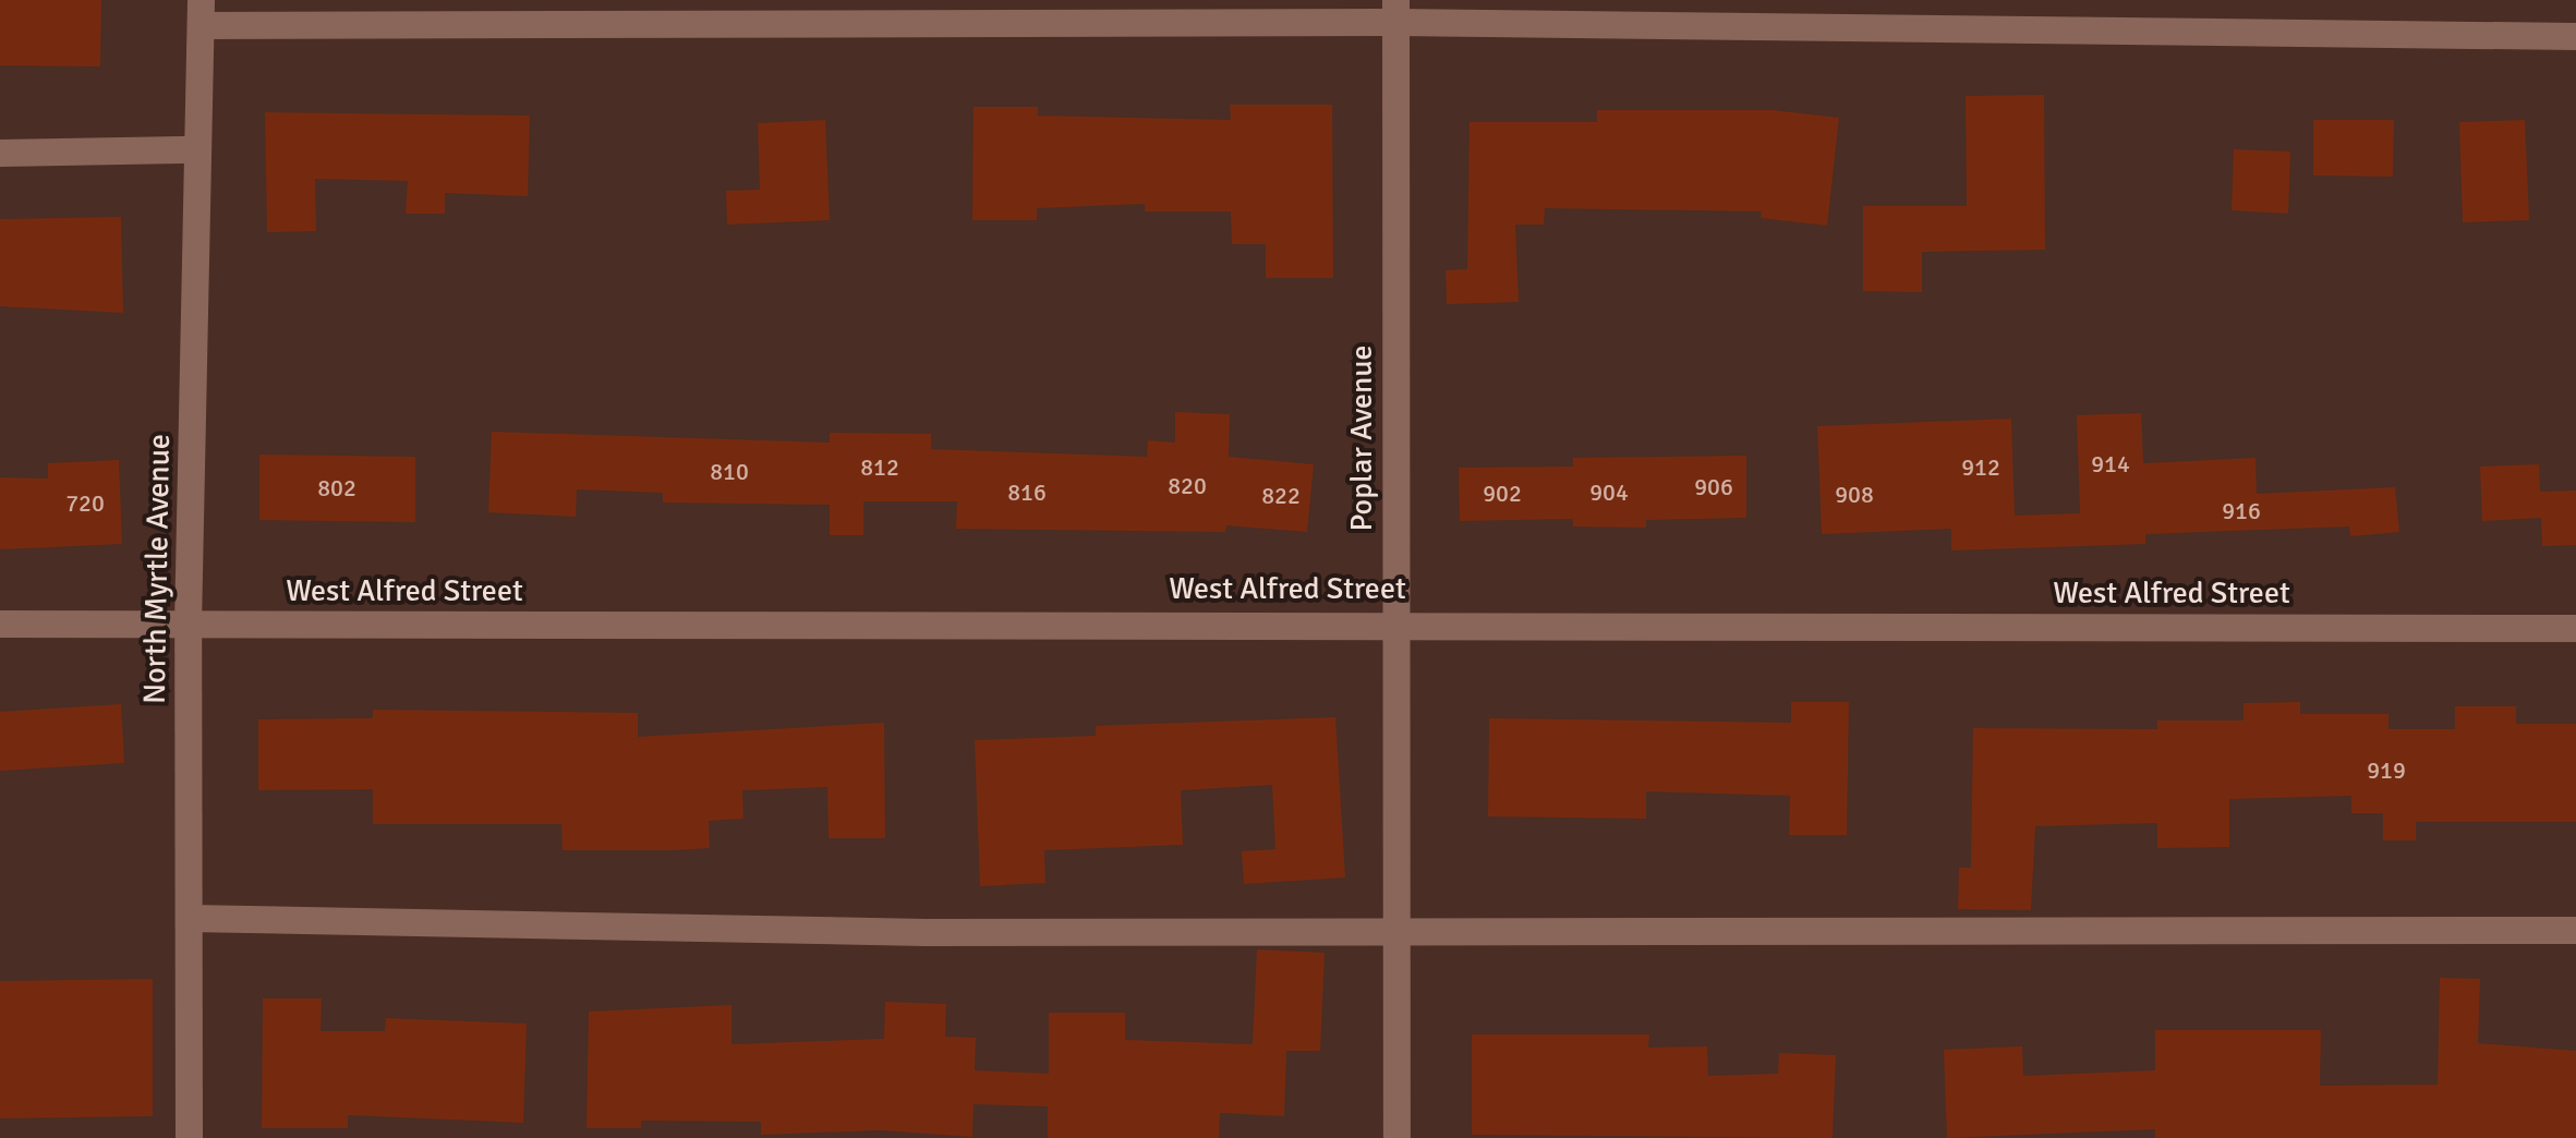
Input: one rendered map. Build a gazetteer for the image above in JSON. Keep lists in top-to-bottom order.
{
  "streets": {
    "street": ["Poplar Avenue", "North Myrtle Avenue", "West Alfred Street"]
  },
  "crossings": [
    ["Poplar Avenue", "West Alfred Street"],
    ["North Myrtle Avenue", "West Alfred Street"]
  ],
  "house_numbers": [
    "914",
    "812",
    "912",
    "810",
    "820",
    "906",
    "802",
    "816",
    "904",
    "902",
    "908",
    "822",
    "720",
    "916",
    "919"
  ]
}
